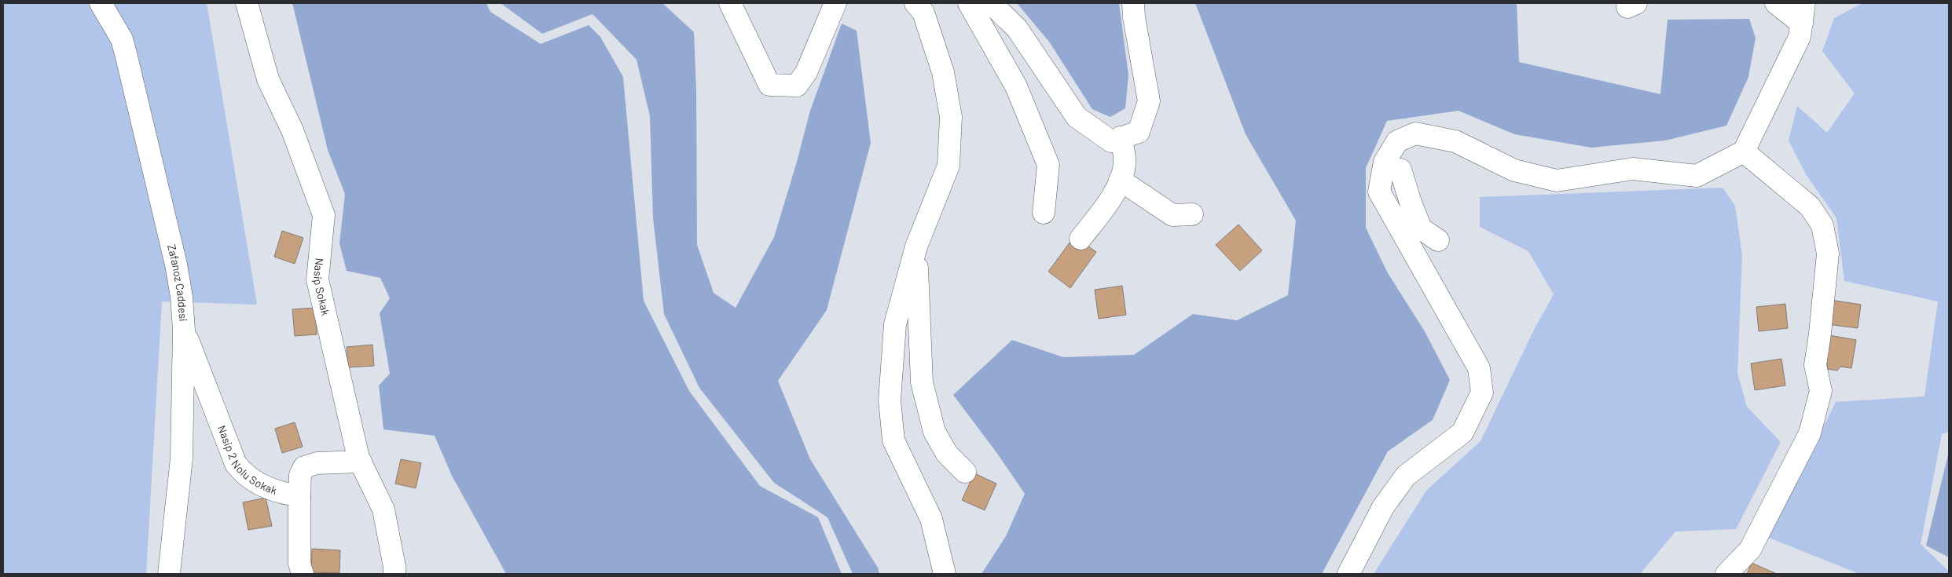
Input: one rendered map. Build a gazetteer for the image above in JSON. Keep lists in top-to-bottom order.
{
  "streets": {
    "street": ["Zafanoz Caddesi", "Nasip Sokak", "Nasip 2 Nolu Sokak"]
  },
  "crossings": [
    ["Zafanoz Caddesi", "Nasip 2 Nolu Sokak"]
  ]
}
